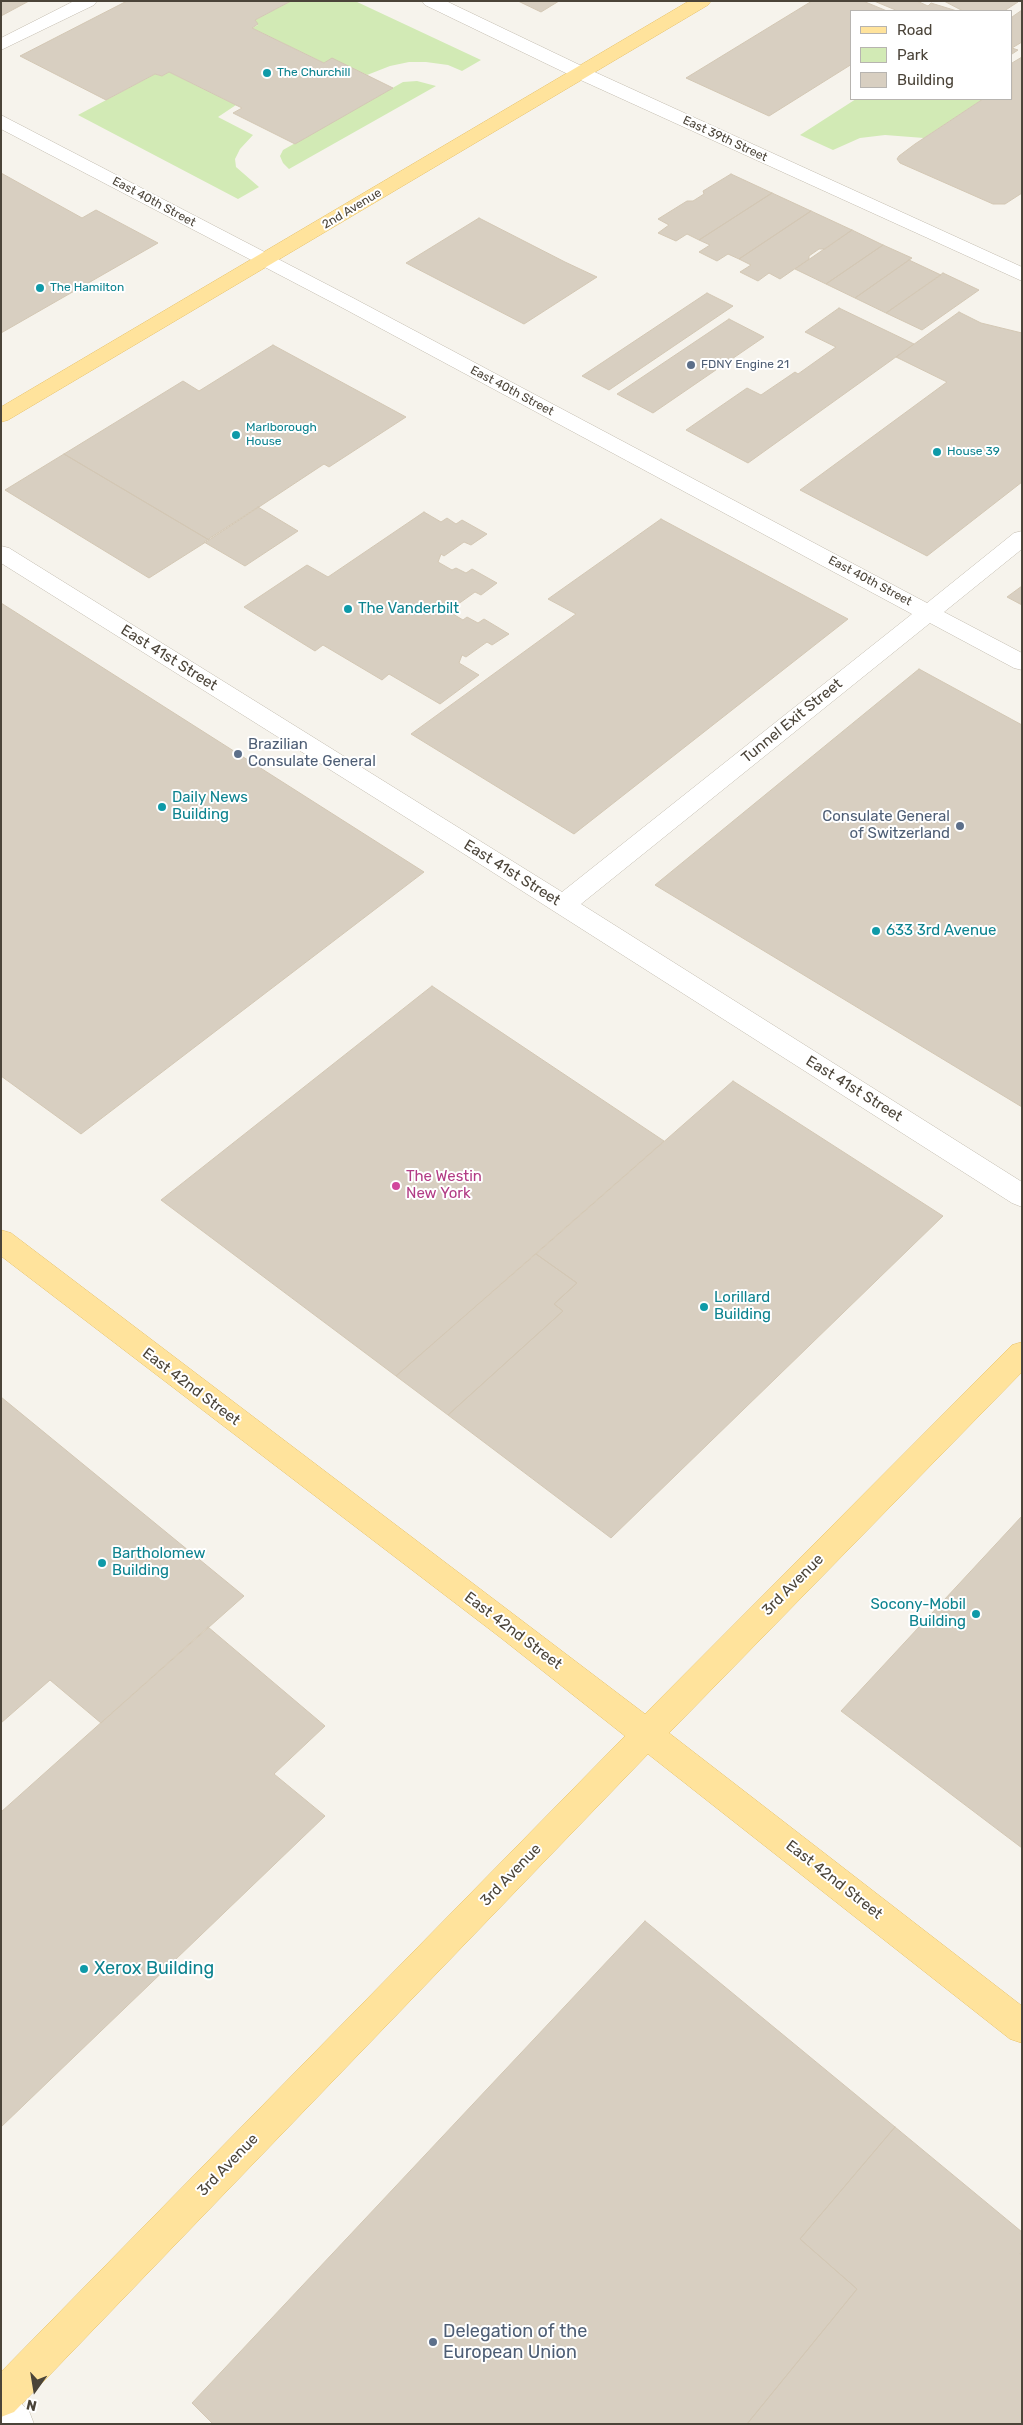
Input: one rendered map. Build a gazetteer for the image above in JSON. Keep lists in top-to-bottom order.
{
  "streets": {
    "main road": ["2nd Avenue", "East 42nd Street", "3rd Avenue"],
    "street": [
      "East 39th Street",
      "East 40th Street",
      "East 41st Street",
      "Tunnel Exit Street"
    ]
  },
  "crossings": [
    ["East 39th Street", "2nd Avenue"],
    ["East 40th Street", "2nd Avenue"],
    ["East 40th Street", "Tunnel Exit Street"],
    ["East 41st Street", "Tunnel Exit Street"],
    ["East 42nd Street", "3rd Avenue"]
  ],
  "places": [
    "The Churchill",
    "The Hamilton",
    "FDNY Engine 21",
    "Marlborough House",
    "House 39",
    "The Vanderbilt",
    "Brazilian Consulate General",
    "Daily News Building",
    "Consulate General of Switzerland",
    "633 3rd Avenue",
    "The Westin New York",
    "Lorillard Building",
    "Bartholomew Building",
    "Socony-Mobil Building",
    "Xerox Building",
    "Delegation of the European Union"
  ],
  "legend": ["Road", "Park", "Building"],
  "north": "bottom"
}
